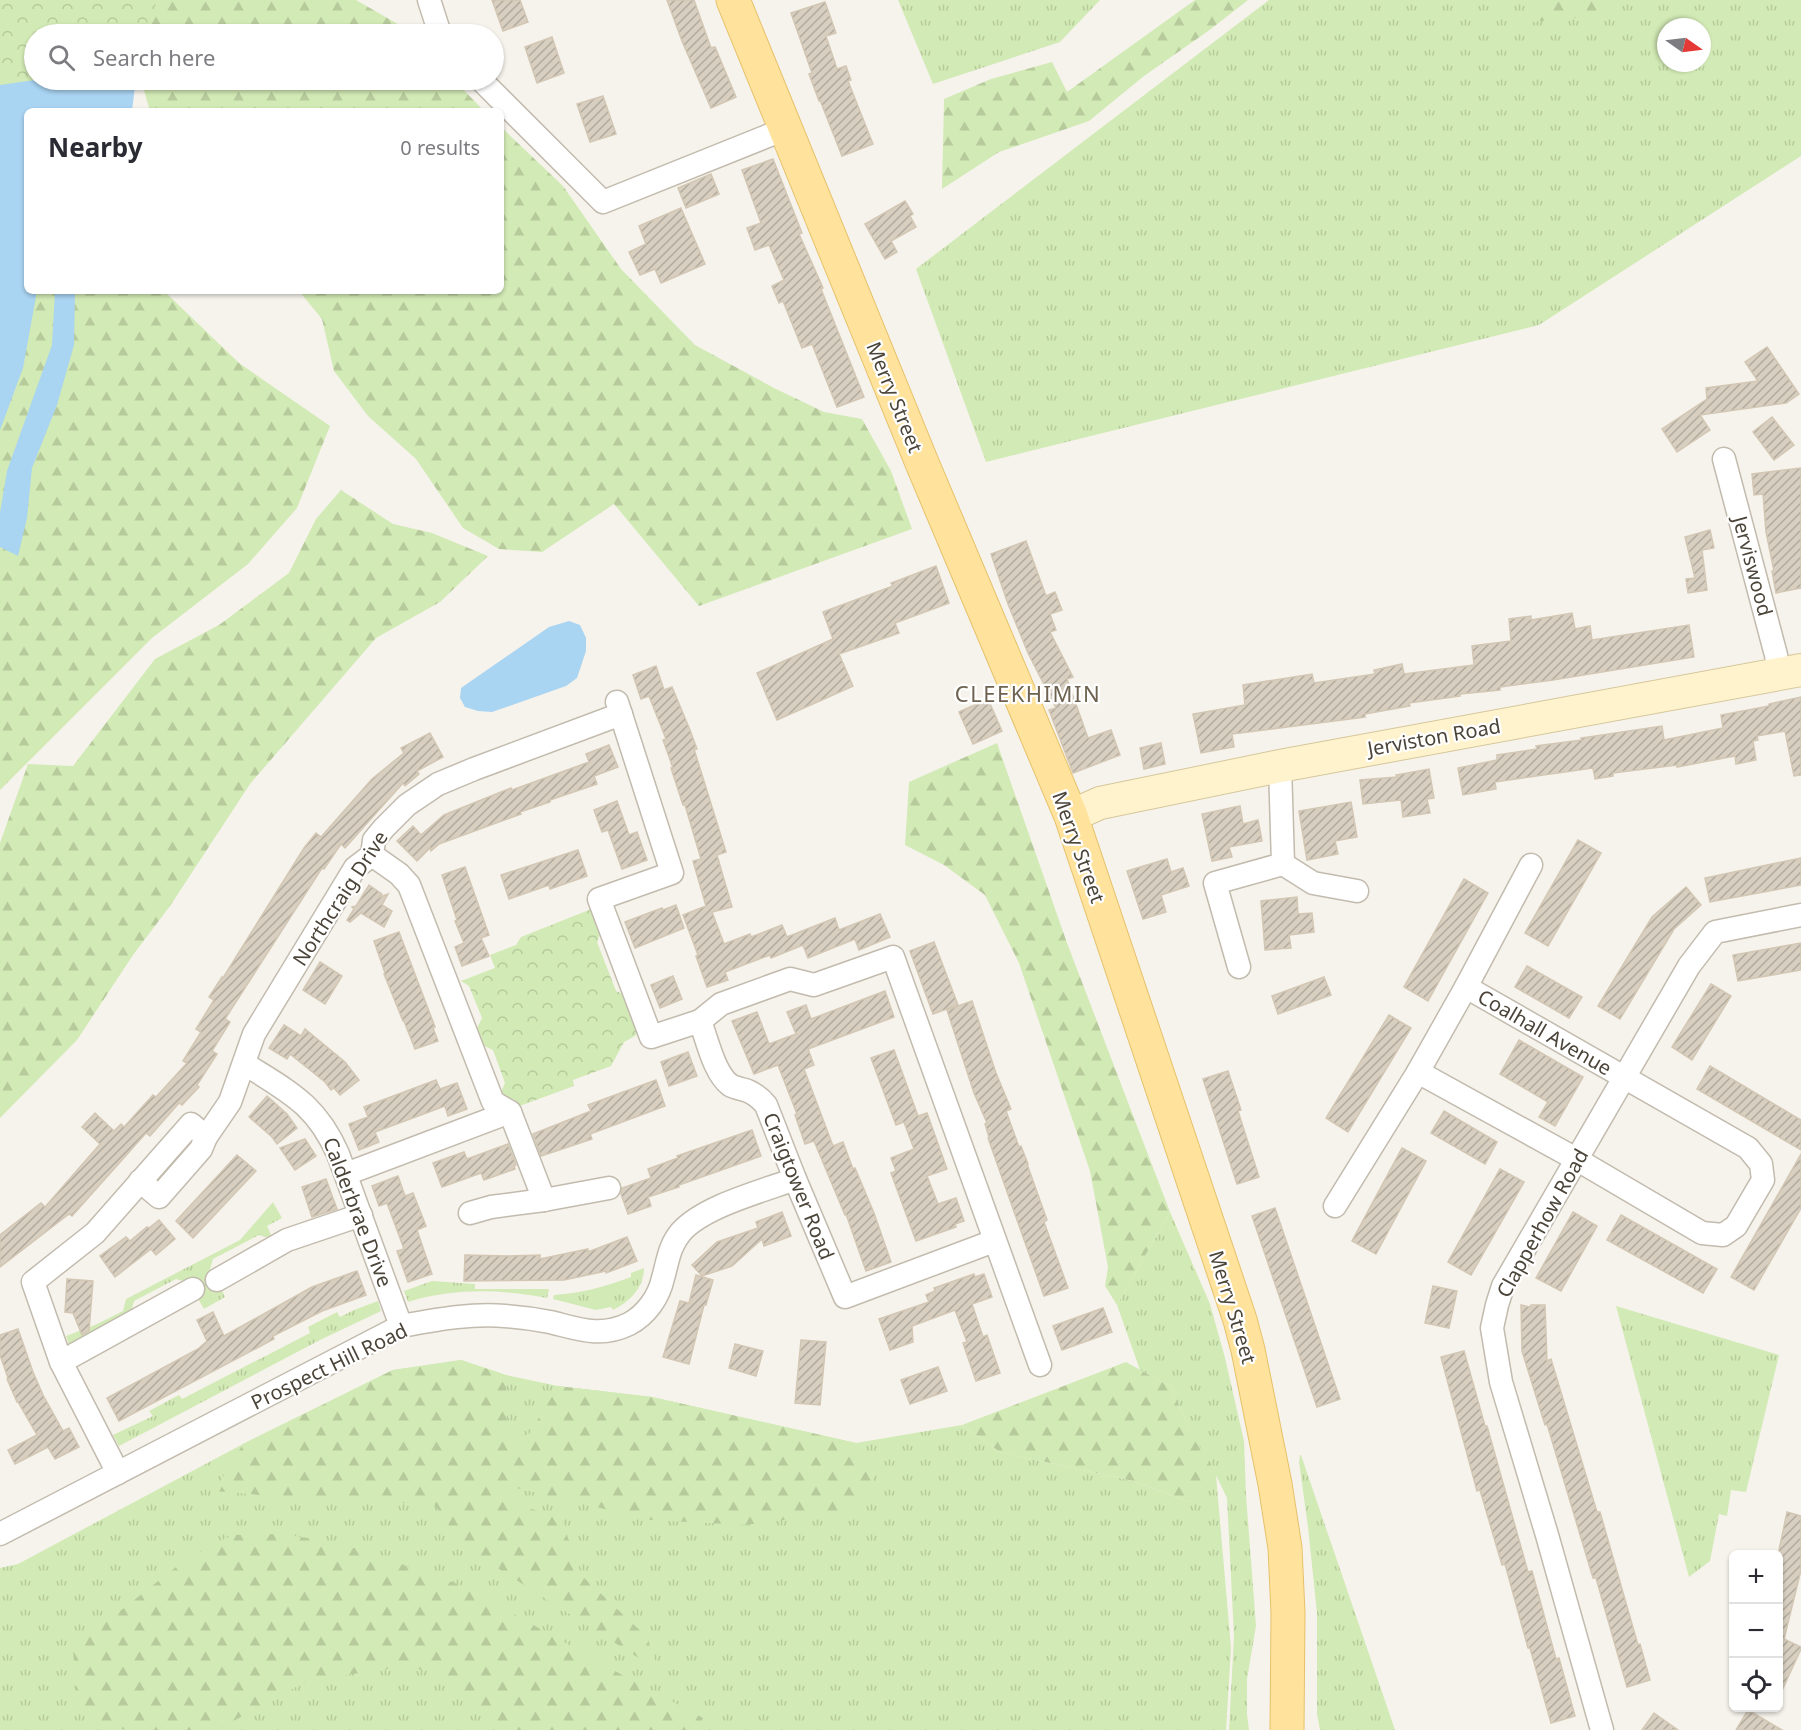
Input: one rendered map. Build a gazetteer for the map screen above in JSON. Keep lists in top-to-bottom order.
{
  "streets": {
    "main road": ["Merry Street", "Jerviston Road"],
    "street": [
      "Jerviswood",
      "Northcraig Drive",
      "Coalhall Avenue",
      "Craigtower Road",
      "Calderbrae Drive",
      "Clapperhow Road",
      "Prospect Hill Road"
    ]
  },
  "crossings": [
    ["Merry Street", "Jerviston Road"],
    ["Jerviswood", "Jerviston Road"],
    ["Northcraig Drive", "Craigtower Road"],
    ["Northcraig Drive", "Calderbrae Drive"],
    ["Northcraig Drive", "Prospect Hill Road"],
    ["Coalhall Avenue", "Clapperhow Road"],
    ["Craigtower Road", "Prospect Hill Road"],
    ["Calderbrae Drive", "Prospect Hill Road"]
  ],
  "districts": ["CLEEKHIMIN"],
  "north": "right",
  "page": {
    "search": "Search here",
    "heading": ["Nearby", "0 results"],
    "map_buttons": ["+", "−"]
  }
}
